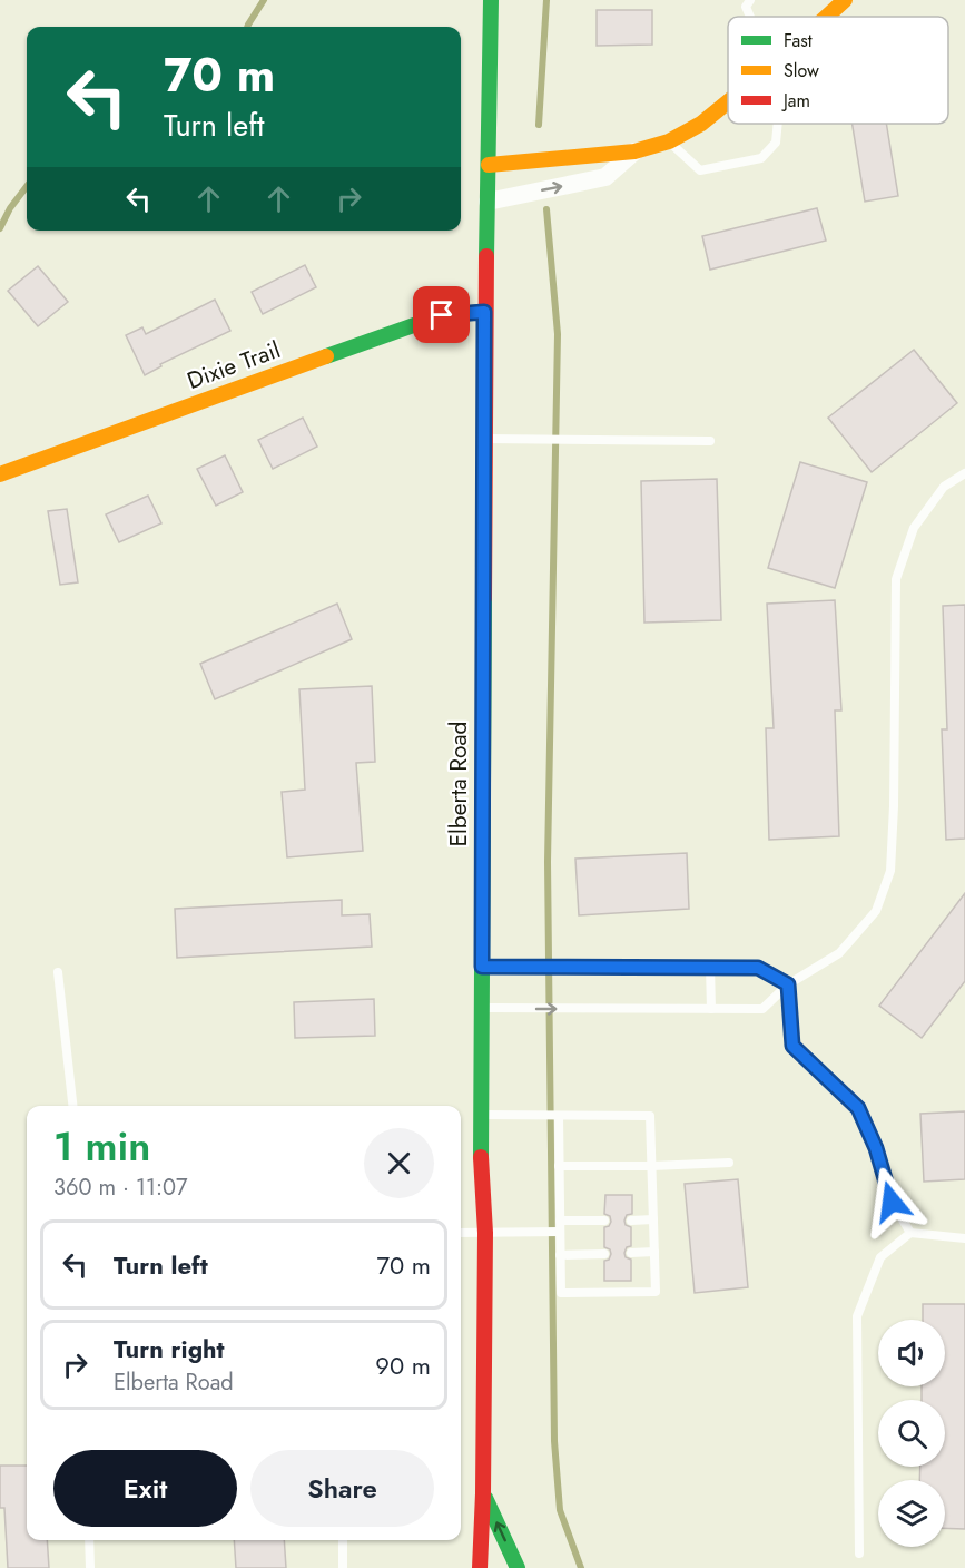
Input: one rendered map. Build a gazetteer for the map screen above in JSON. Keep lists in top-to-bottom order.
{
  "streets": {
    "street": ["Dixie Trail", "Elberta Road"]
  },
  "crossings": [
    ["Dixie Trail", "Elberta Road"]
  ],
  "legend": ["Fast", "Slow", "Jam"],
  "page": {
    "turn": ["70 m", "Turn left"],
    "heading": ["1 min", "360 m · 11:07"],
    "list": [
      {
        "name": "Turn left",
        "value": "70 m"
      },
      {
        "name": "Turn right",
        "note": "Elberta Road",
        "value": "90 m"
      }
    ],
    "buttons": ["Exit", "Share"]
  }
}
